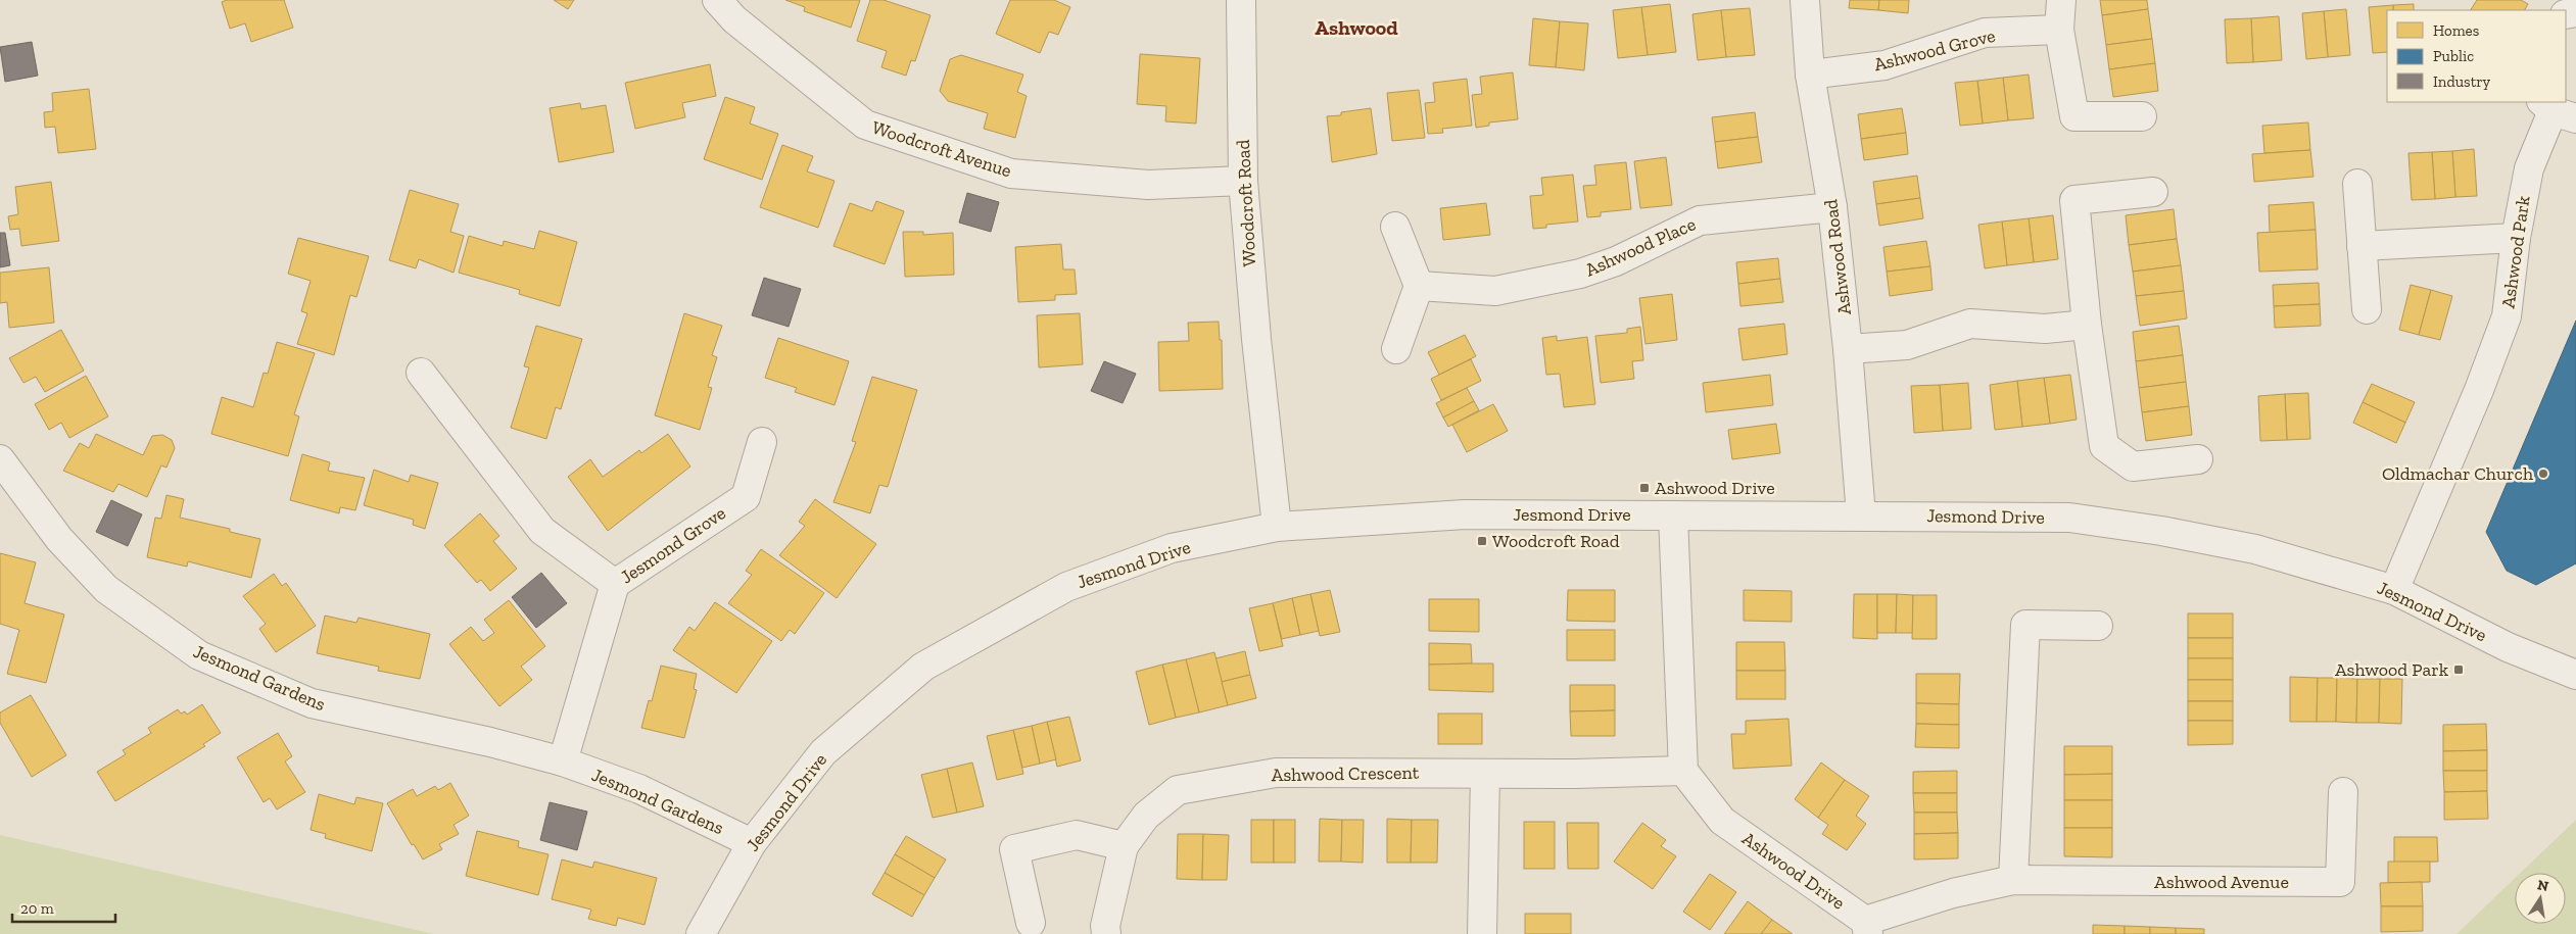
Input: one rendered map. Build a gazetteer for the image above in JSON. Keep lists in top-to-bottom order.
{
  "streets": {
    "street": [
      "Ashwood Grove",
      "Woodcroft Avenue",
      "Woodcroft Road",
      "Ashwood Place",
      "Ashwood Park",
      "Ashwood Road",
      "Jesmond Drive",
      "Jesmond Grove",
      "Jesmond Gardens",
      "Ashwood Crescent",
      "Ashwood Drive",
      "Ashwood Avenue"
    ]
  },
  "crossings": [
    ["Ashwood Grove", "Ashwood Road"],
    ["Woodcroft Avenue", "Woodcroft Road"],
    ["Woodcroft Road", "Jesmond Drive"],
    ["Ashwood Place", "Ashwood Road"],
    ["Ashwood Park", "Jesmond Drive"],
    ["Ashwood Road", "Jesmond Drive"],
    ["Jesmond Drive", "Jesmond Gardens"],
    ["Ashwood Crescent", "Ashwood Drive"],
    ["Ashwood Drive", "Ashwood Avenue"]
  ],
  "districts": ["Ashwood"],
  "places": {
    "other": ["Oldmachar Church"],
    "transit": ["Ashwood Drive", "Woodcroft Road", "Ashwood Park"]
  },
  "legend": ["Homes", "Public", "Industry"],
  "scale_bar": "20 m",
  "north": "top"
}
